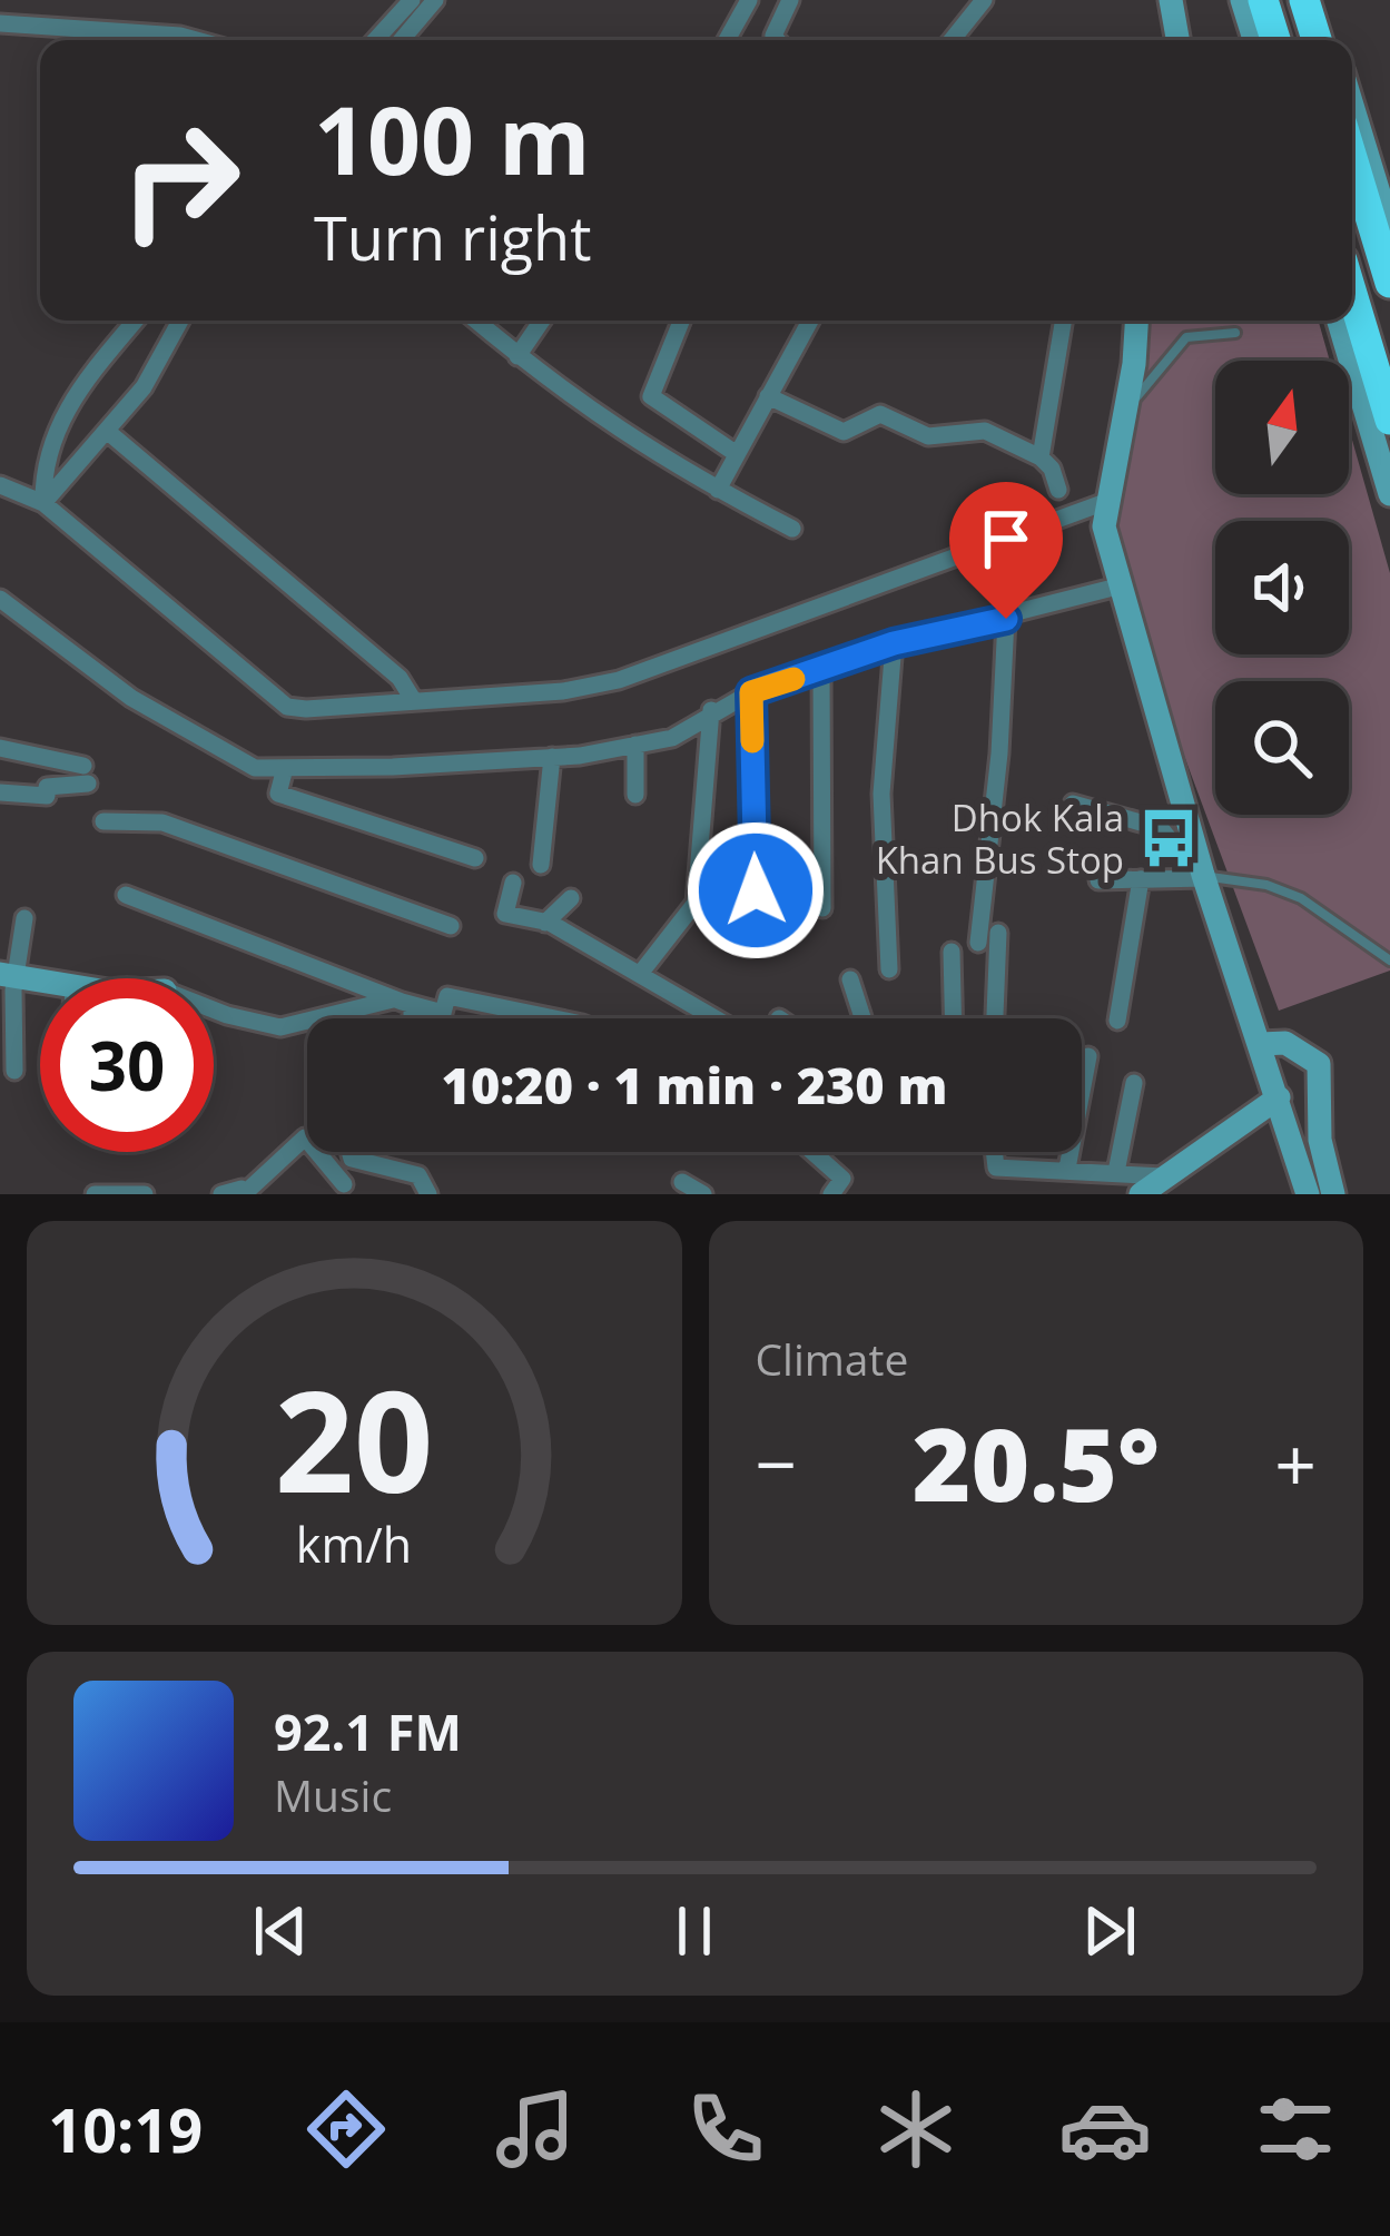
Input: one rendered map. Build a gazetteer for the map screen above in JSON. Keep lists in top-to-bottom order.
{
  "places": {
    "bus stop": ["Dhok Kala Khan Bus Stop"]
  },
  "north": "top",
  "page": {
    "turn": ["100 m", "Turn right"],
    "limit": "30",
    "trip": "10:20 · 1 min · 230 m",
    "tile": "Climate",
    "heat": ["−", "20.5°", "+"],
    "song": ["92.1 FM", "Music"],
    "tabs": "10:19",
    "gauge": ["20", "km/h"]
  }
}
